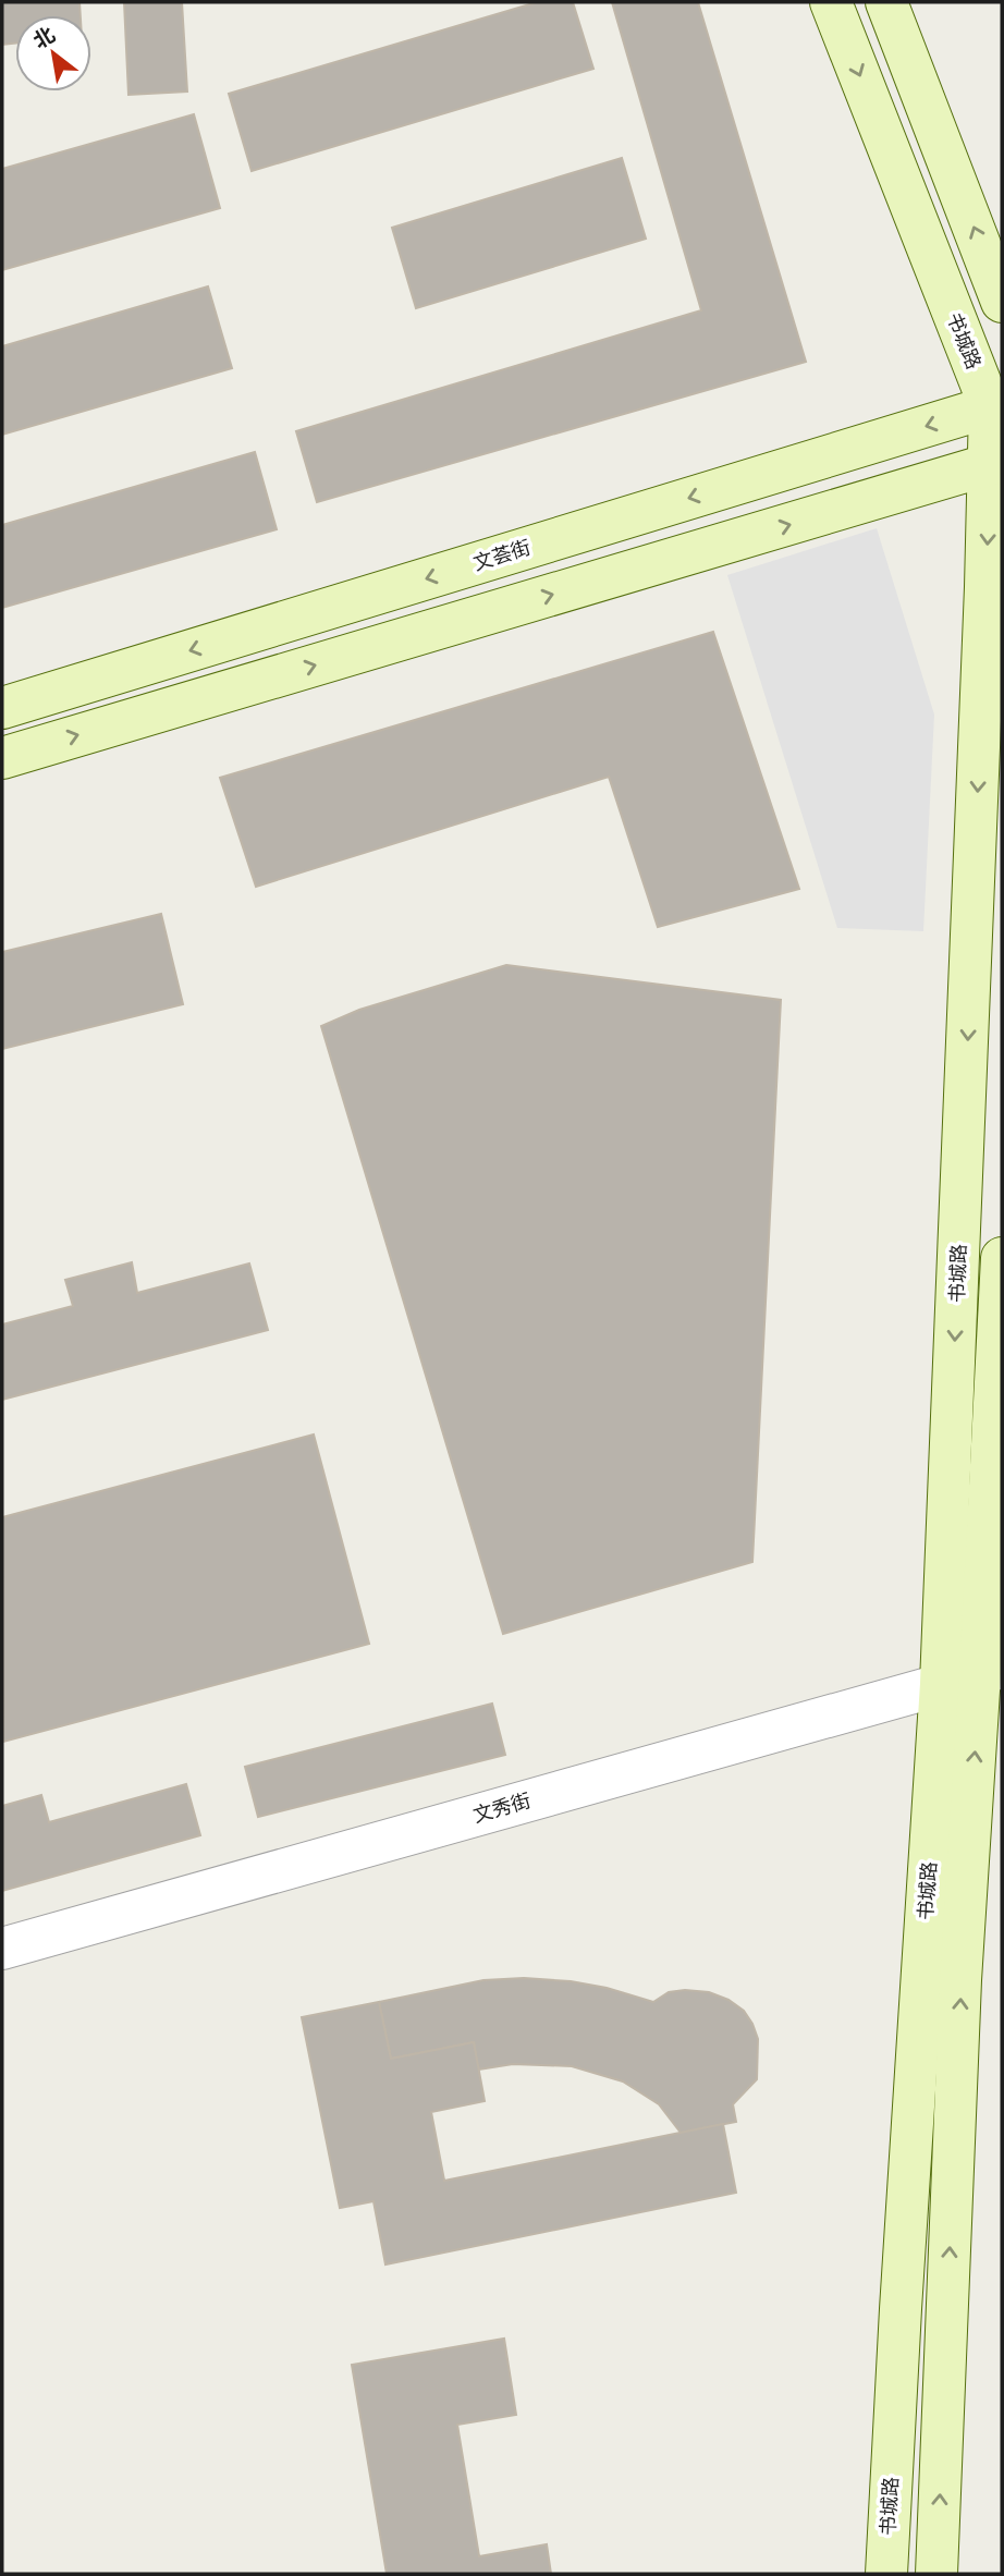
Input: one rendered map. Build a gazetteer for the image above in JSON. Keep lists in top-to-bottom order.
{
  "streets": {
    "main road": ["书城路", "文荟街"],
    "street": ["文秀街"]
  },
  "crossings": [
    ["书城路", "文荟街"],
    ["书城路", "文秀街"]
  ],
  "north": "top left"
}
